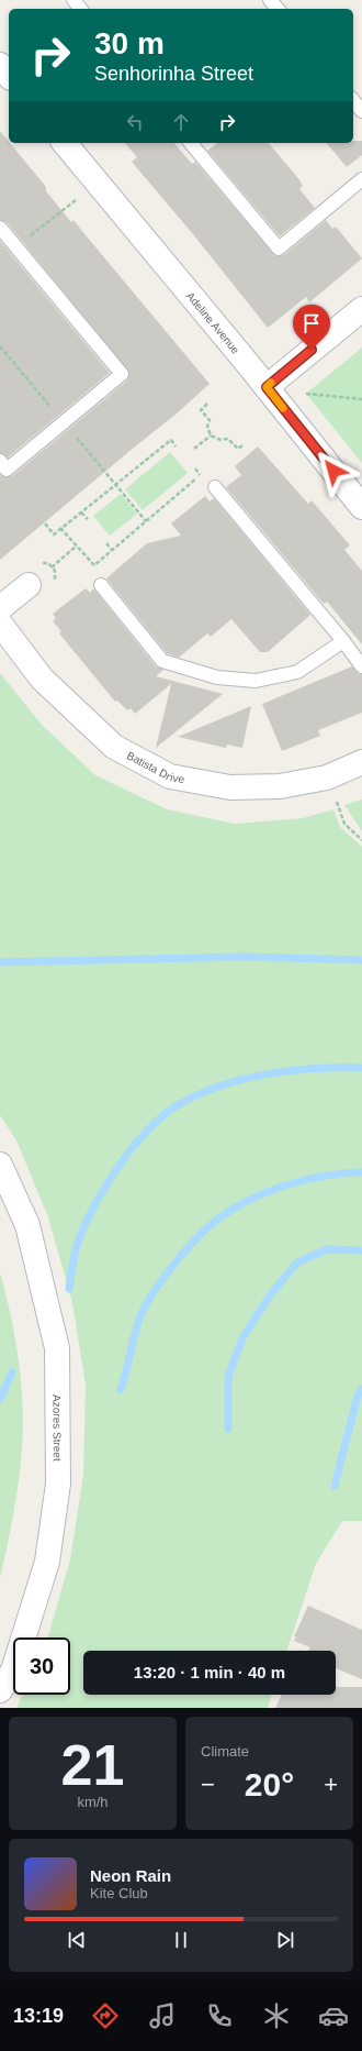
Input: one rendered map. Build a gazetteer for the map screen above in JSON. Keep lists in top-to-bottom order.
{
  "streets": {
    "street": ["Adeline Avenue", "Batista Drive", "Azores Street"]
  },
  "page": {
    "turn": ["30 m", "Senhorinha Street"],
    "limit": "30",
    "trip": "13:20 · 1 min · 40 m",
    "tile": [
      ["21", "km/h"],
      "Climate"
    ],
    "heat": ["−", "20°", "+"],
    "song": ["Neon Rain", "Kite Club"],
    "tabs": "13:19"
  }
}
